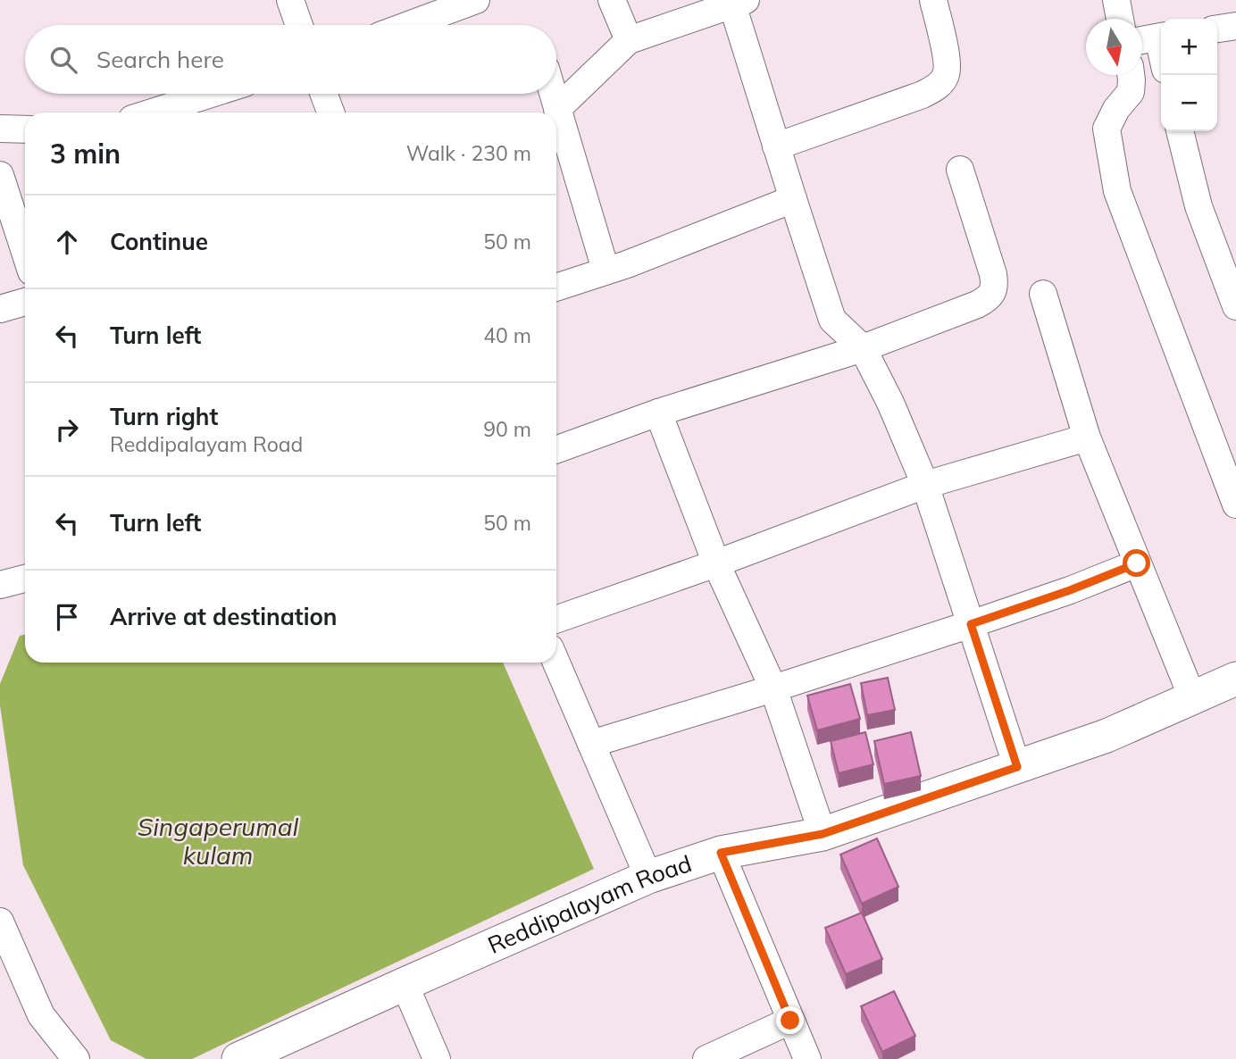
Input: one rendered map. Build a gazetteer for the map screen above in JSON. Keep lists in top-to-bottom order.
{
  "streets": {
    "main road": ["Reddipalayam Road"]
  },
  "water": ["Singaperumal kulam"],
  "north": "bottom",
  "page": {
    "map_buttons": ["+", "−"],
    "search": "Search here",
    "heading": ["3 min", "Walk · 230 m"],
    "list": [
      ["Continue", "50 m"],
      ["Turn left", "40 m"],
      ["Turn right", "Reddipalayam Road", "90 m"],
      ["Turn left", "50 m"],
      "Arrive at destination"
    ]
  }
}
